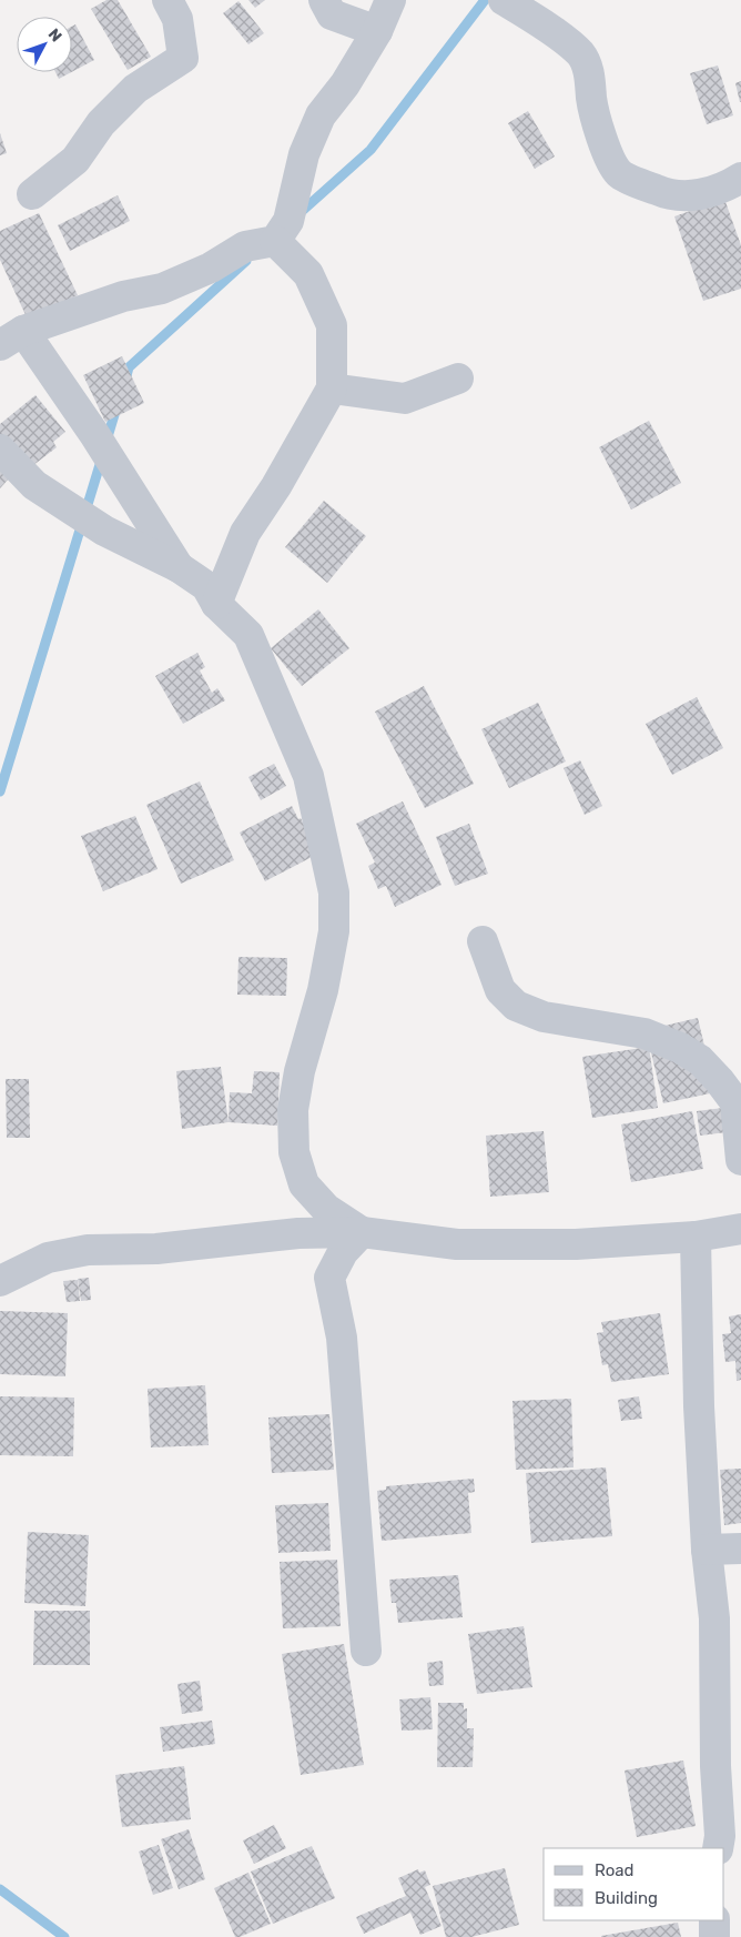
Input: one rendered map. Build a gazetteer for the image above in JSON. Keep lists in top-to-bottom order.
{
  "legend": ["Road", "Building"],
  "north": "top right"
}
